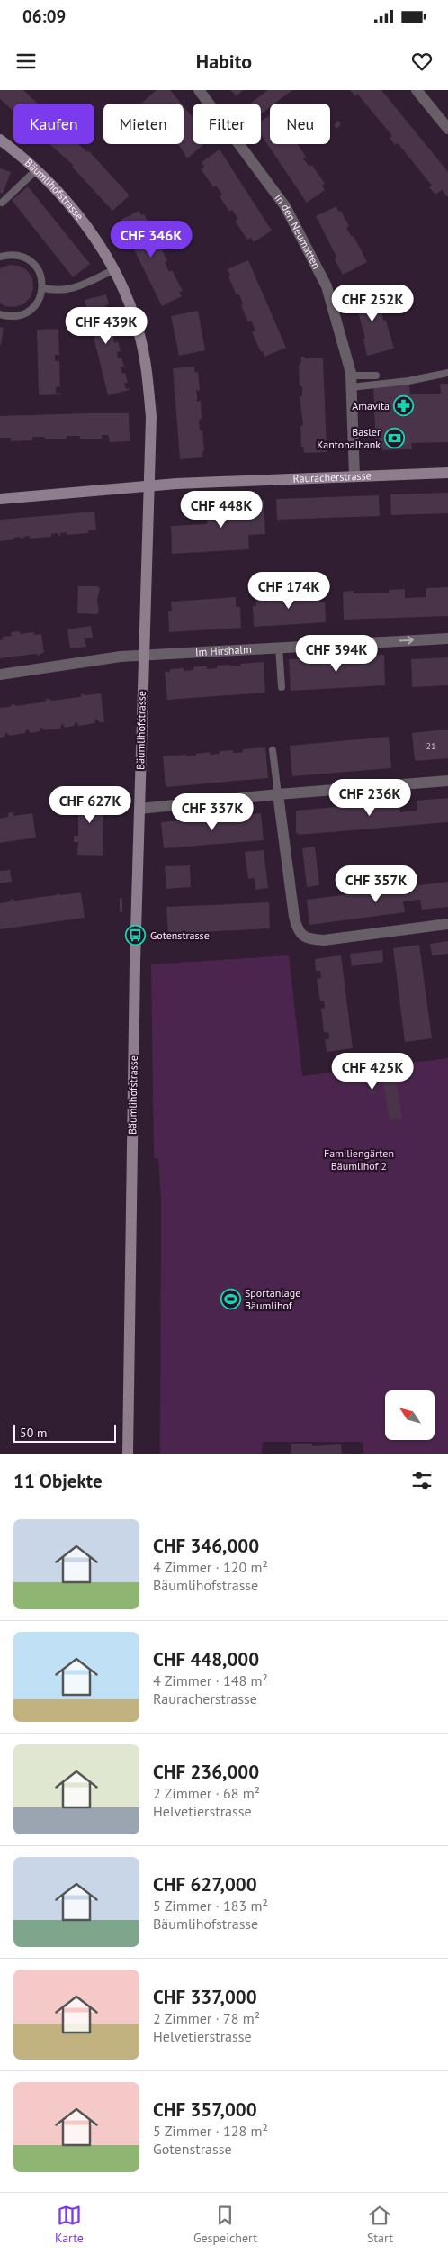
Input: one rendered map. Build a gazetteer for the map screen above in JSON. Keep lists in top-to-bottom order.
{
  "streets": {
    "main road": ["Bäumlihofstrasse", "Rauracherstrasse"],
    "street": ["In den Neumatten", "Im Hirshalm"]
  },
  "crossings": [
    ["Bäumlihofstrasse", "Rauracherstrasse"],
    ["Bäumlihofstrasse", "Im Hirshalm"],
    ["In den Neumatten", "Rauracherstrasse"]
  ],
  "one_way": ["Im Hirshalm"],
  "parks": ["Familiengärten Bäumlihof 2"],
  "places": {
    "pharmacy": ["Amavita"],
    "bank": ["Basler Kantonalbank"],
    "bus stop": ["Gotenstrasse"],
    "sports": ["Sportanlage Bäumlihof"]
  },
  "house_numbers": ["21"],
  "scale_bar": "50 m",
  "north": "top left",
  "page": {
    "status": "06:09",
    "header": "Habito",
    "chip": [
      "Kaufen",
      "Mieten",
      "Filter",
      "Neu"
    ],
    "price": [
      "CHF 346K",
      "CHF 252K",
      "CHF 439K",
      "CHF 448K",
      "CHF 174K",
      "CHF 394K",
      "CHF 236K",
      "CHF 627K",
      "CHF 337K",
      "CHF 357K",
      "CHF 425K"
    ],
    "scale": "50 m",
    "heading": "11 Objekte",
    "list": [
      {
        "name": "CHF 346,000",
        "note": "4 Zimmer · 120 m² · Bäumlihofstrasse"
      },
      {
        "name": "CHF 448,000",
        "note": "4 Zimmer · 148 m² · Rauracherstrasse"
      },
      {
        "name": "CHF 236,000",
        "note": "2 Zimmer · 68 m² · Helvetierstrasse"
      },
      {
        "name": "CHF 627,000",
        "note": "5 Zimmer · 183 m² · Bäumlihofstrasse"
      },
      {
        "name": "CHF 337,000",
        "note": "2 Zimmer · 78 m² · Helvetierstrasse"
      },
      {
        "name": "CHF 357,000",
        "note": "5 Zimmer · 128 m² · Gotenstrasse"
      }
    ],
    "tabs": ["Karte", "Gespeichert", "Start"]
  }
}
